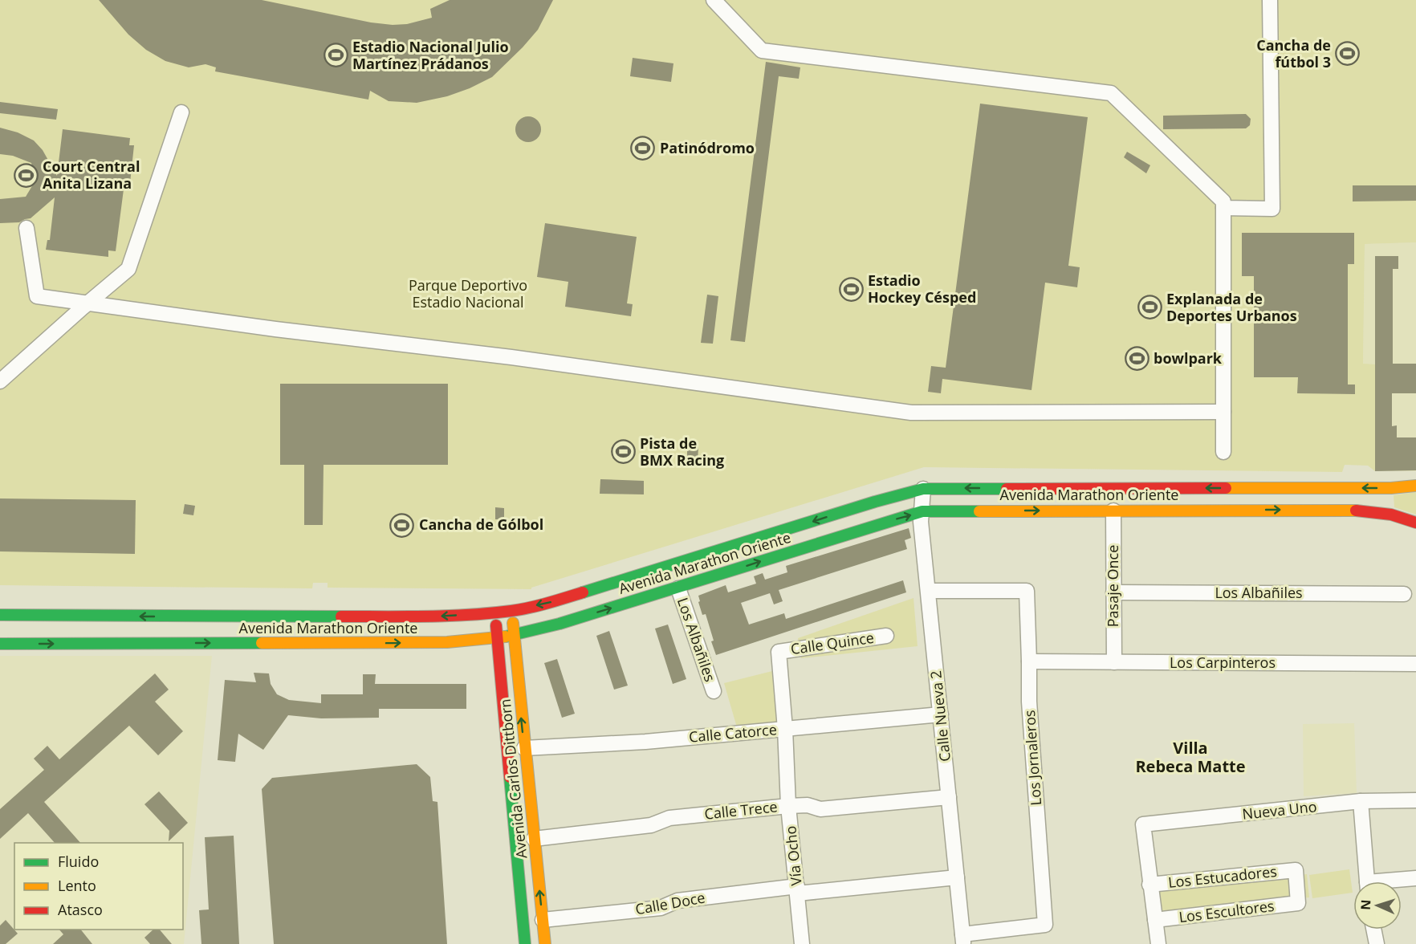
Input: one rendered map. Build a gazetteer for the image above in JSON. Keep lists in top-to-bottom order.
{
  "streets": {
    "main road": ["Avenida Marathon Oriente", "Avenida Carlos Dittborn"],
    "street": [
      "Pasaje Once",
      "Los Albañiles",
      "Calle Quince",
      "Los Carpinteros",
      "Calle Nueva 2",
      "Calle Catorce",
      "Los Jornaleros",
      "Calle Trece",
      "Nueva Uno",
      "Vía Ocho",
      "Los Estucadores",
      "Calle Doce",
      "Los Escultores"
    ]
  },
  "crossings": [
    ["Avenida Marathon Oriente", "Pasaje Once"],
    ["Avenida Marathon Oriente", "Los Albañiles"],
    ["Avenida Marathon Oriente", "Calle Nueva 2"],
    ["Avenida Marathon Oriente", "Avenida Carlos Dittborn"],
    ["Pasaje Once", "Los Albañiles"],
    ["Pasaje Once", "Los Carpinteros"],
    ["Calle Quince", "Vía Ocho"],
    ["Los Carpinteros", "Los Jornaleros"],
    ["Calle Nueva 2", "Calle Catorce"],
    ["Calle Nueva 2", "Los Jornaleros"],
    ["Calle Nueva 2", "Calle Trece"],
    ["Calle Nueva 2", "Calle Doce"],
    ["Calle Catorce", "Avenida Carlos Dittborn"],
    ["Calle Catorce", "Vía Ocho"],
    ["Avenida Carlos Dittborn", "Calle Trece"],
    ["Avenida Carlos Dittborn", "Calle Doce"],
    ["Calle Trece", "Vía Ocho"],
    ["Nueva Uno", "Los Estucadores"],
    ["Vía Ocho", "Calle Doce"],
    ["Los Estucadores", "Los Escultores"]
  ],
  "districts": ["Villa Rebeca Matte"],
  "parks": ["Parque Deportivo Estadio Nacional"],
  "places": {
    "sports": [
      "Cancha de fútbol 3",
      "Estadio Nacional Julio Martínez Prádanos",
      "Patinódromo",
      "Court Central Anita Lizana",
      "Estadio Hockey Césped",
      "Explanada de Deportes Urbanos",
      "bowlpark",
      "Pista de BMX Racing",
      "Cancha de Gólbol"
    ]
  },
  "legend": ["Fluido", "Lento", "Atasco"],
  "north": "left"
}
